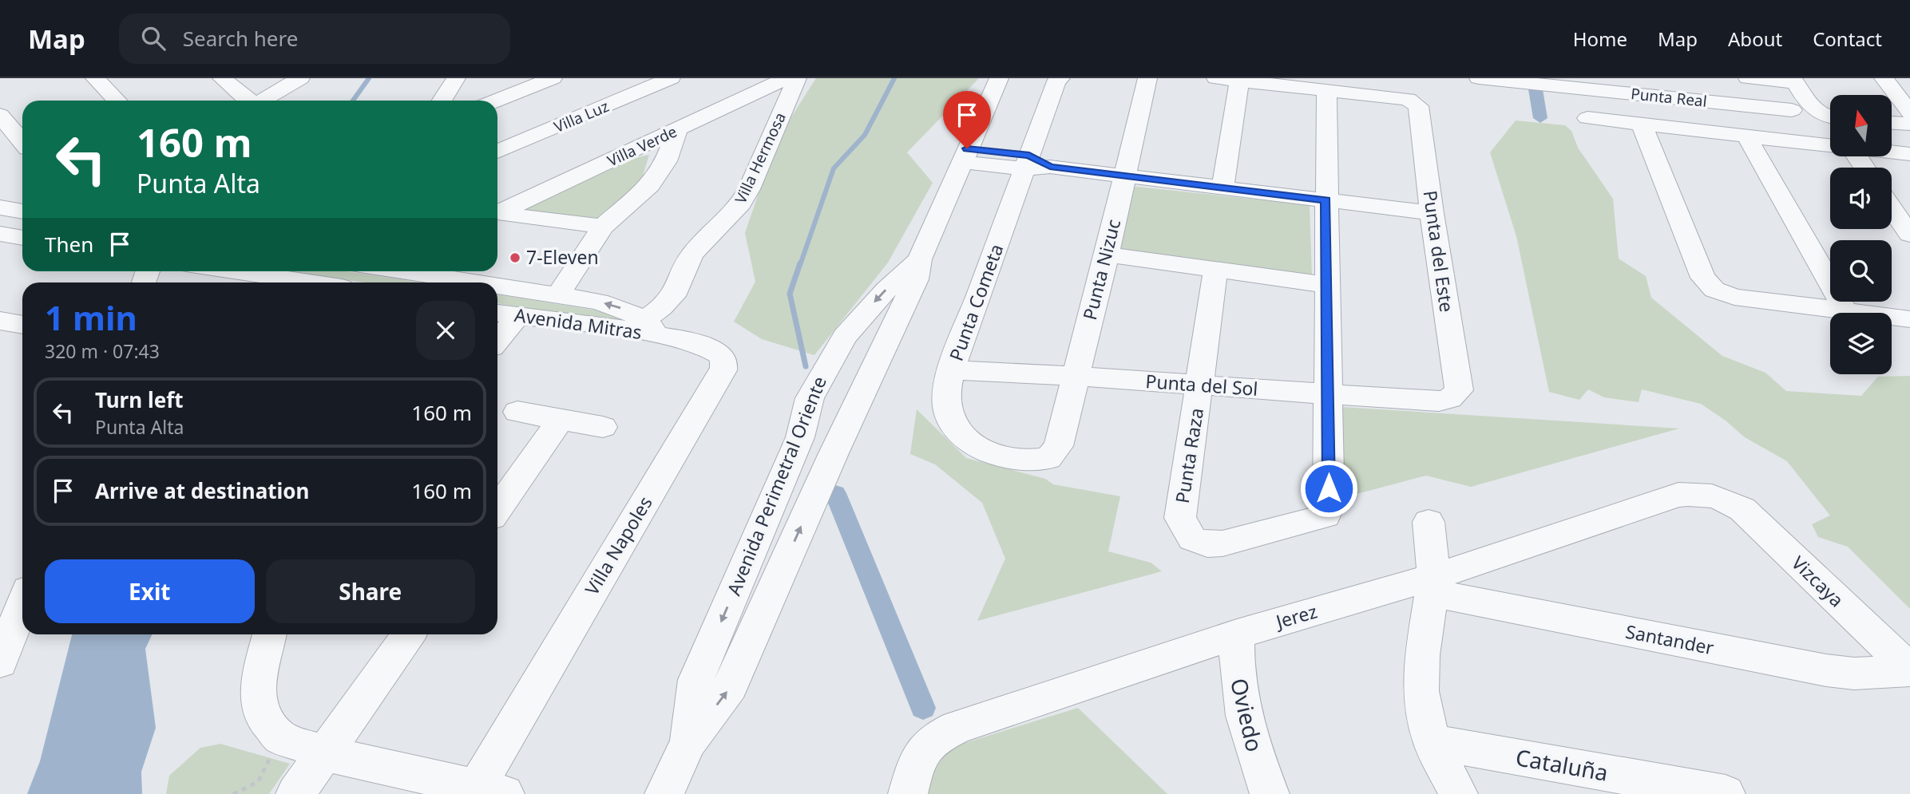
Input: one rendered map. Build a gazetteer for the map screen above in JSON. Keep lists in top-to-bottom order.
{
  "streets": {
    "street": [
      "Punta Real",
      "Villa Luz",
      "Villa Verde",
      "Villa Hermosa",
      "Punta del Este",
      "Punta Nizuc",
      "Punta Cometa",
      "Avenida Mitras",
      "Punta del Sol",
      "Punta Raza",
      "Avenida Perimetral Oriente",
      "Villa Napoles",
      "Vizcaya",
      "Jerez",
      "Santander",
      "Oviedo",
      "Cataluña"
    ]
  },
  "crossings": [
    ["Villa Hermosa", "Avenida Mitras"],
    ["Villa Hermosa", "Villa Napoles"],
    ["Punta del Este", "Punta del Sol"],
    ["Punta Nizuc", "Punta Cometa"],
    ["Punta Nizuc", "Punta del Sol"],
    ["Punta Cometa", "Punta del Sol"],
    ["Avenida Mitras", "Villa Napoles"],
    ["Punta del Sol", "Punta Raza"],
    ["Vizcaya", "Jerez"],
    ["Vizcaya", "Santander"],
    ["Jerez", "Santander"],
    ["Jerez", "Oviedo"]
  ],
  "places": ["7-Eleven"],
  "north": "top",
  "page": {
    "header": "Map",
    "search": "Search here",
    "nav": [
      "Home",
      "Map",
      "About",
      "Contact"
    ],
    "turn": ["160 m", "Punta Alta"],
    "then": "Then",
    "heading": ["1 min", "320 m · 07:43"],
    "list": [
      {
        "name": "Turn left",
        "note": "Punta Alta",
        "value": "160 m"
      },
      {
        "name": "Arrive at destination",
        "value": "160 m"
      }
    ],
    "buttons": ["Exit", "Share"]
  }
}
